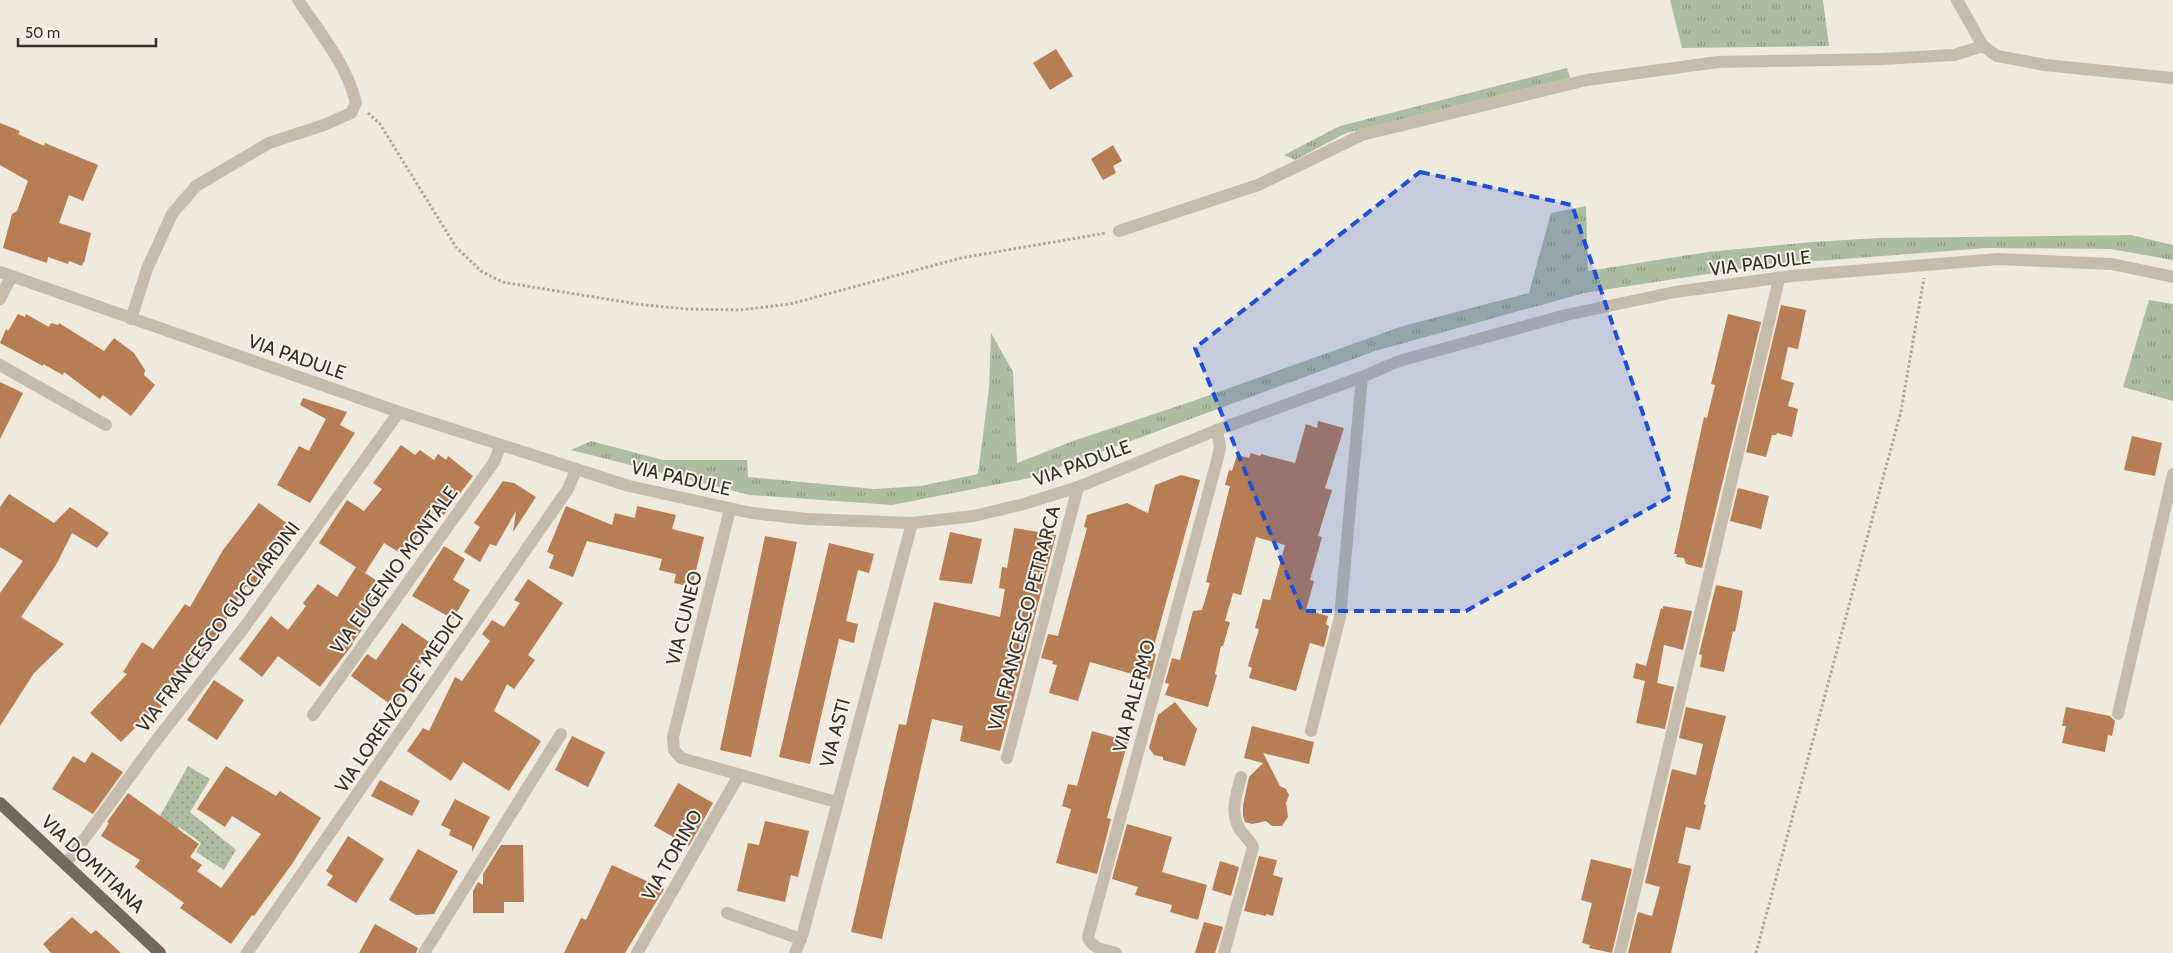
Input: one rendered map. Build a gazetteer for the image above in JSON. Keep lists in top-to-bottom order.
{
  "streets": {
    "main road": ["VIA DOMITIANA"],
    "street": [
      "VIA PADULE",
      "VIA EUGENIO MONTALE",
      "VIA CUNEO",
      "VIA FRANCESCO PETRARCA",
      "VIA FRANCESCO GUCCIARDINI",
      "VIA PALERMO",
      "VIA LORENZO DE' MEDICI",
      "VIA ASTI",
      "VIA TORINO"
    ]
  },
  "crossings": [
    ["VIA PADULE", "VIA EUGENIO MONTALE"],
    ["VIA PADULE", "VIA CUNEO"],
    ["VIA PADULE", "VIA FRANCESCO PETRARCA"],
    ["VIA PADULE", "VIA FRANCESCO GUCCIARDINI"],
    ["VIA PADULE", "VIA PALERMO"],
    ["VIA PADULE", "VIA LORENZO DE' MEDICI"],
    ["VIA PADULE", "VIA ASTI"],
    ["VIA CUNEO", "VIA TORINO"],
    ["VIA FRANCESCO GUCCIARDINI", "VIA DOMITIANA"]
  ],
  "scale_bar": "50 m"
}
